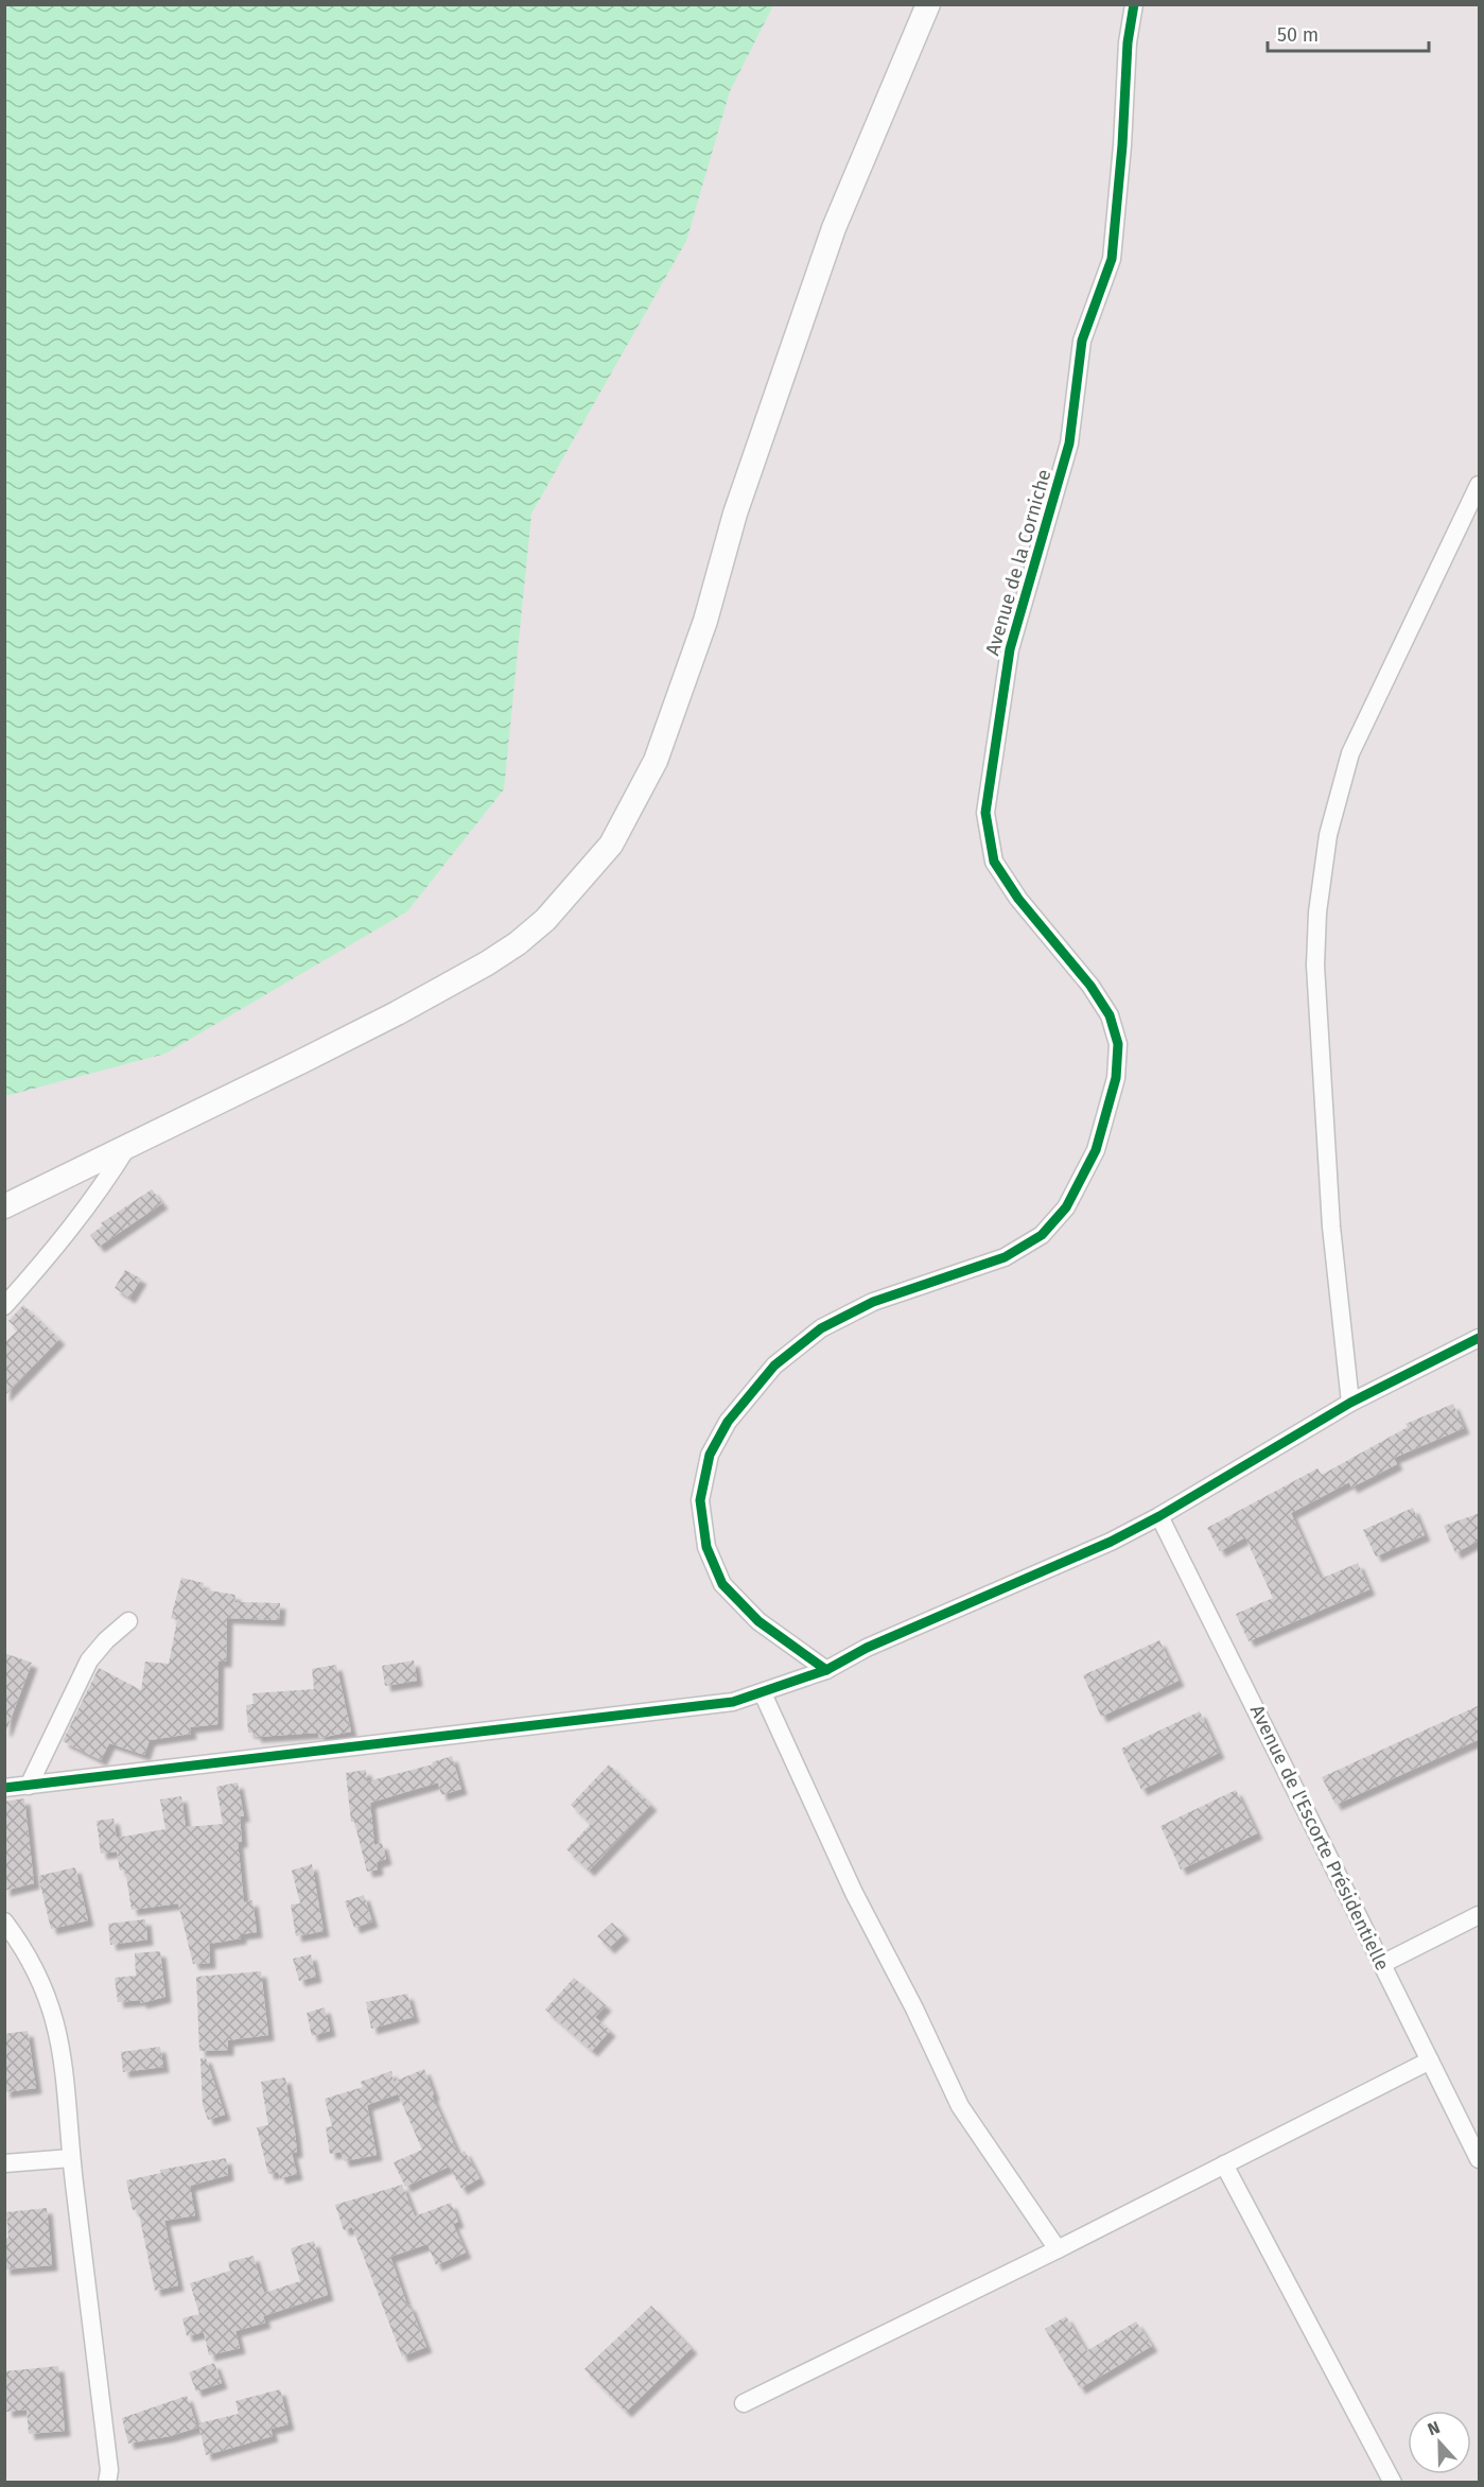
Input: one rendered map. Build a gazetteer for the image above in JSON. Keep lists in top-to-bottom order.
{
  "streets": {
    "street": ["Avenue de la Corniche", "Avenue de l'Escorte Présidentielle"]
  },
  "scale_bar": "50 m",
  "north": "top"
}
